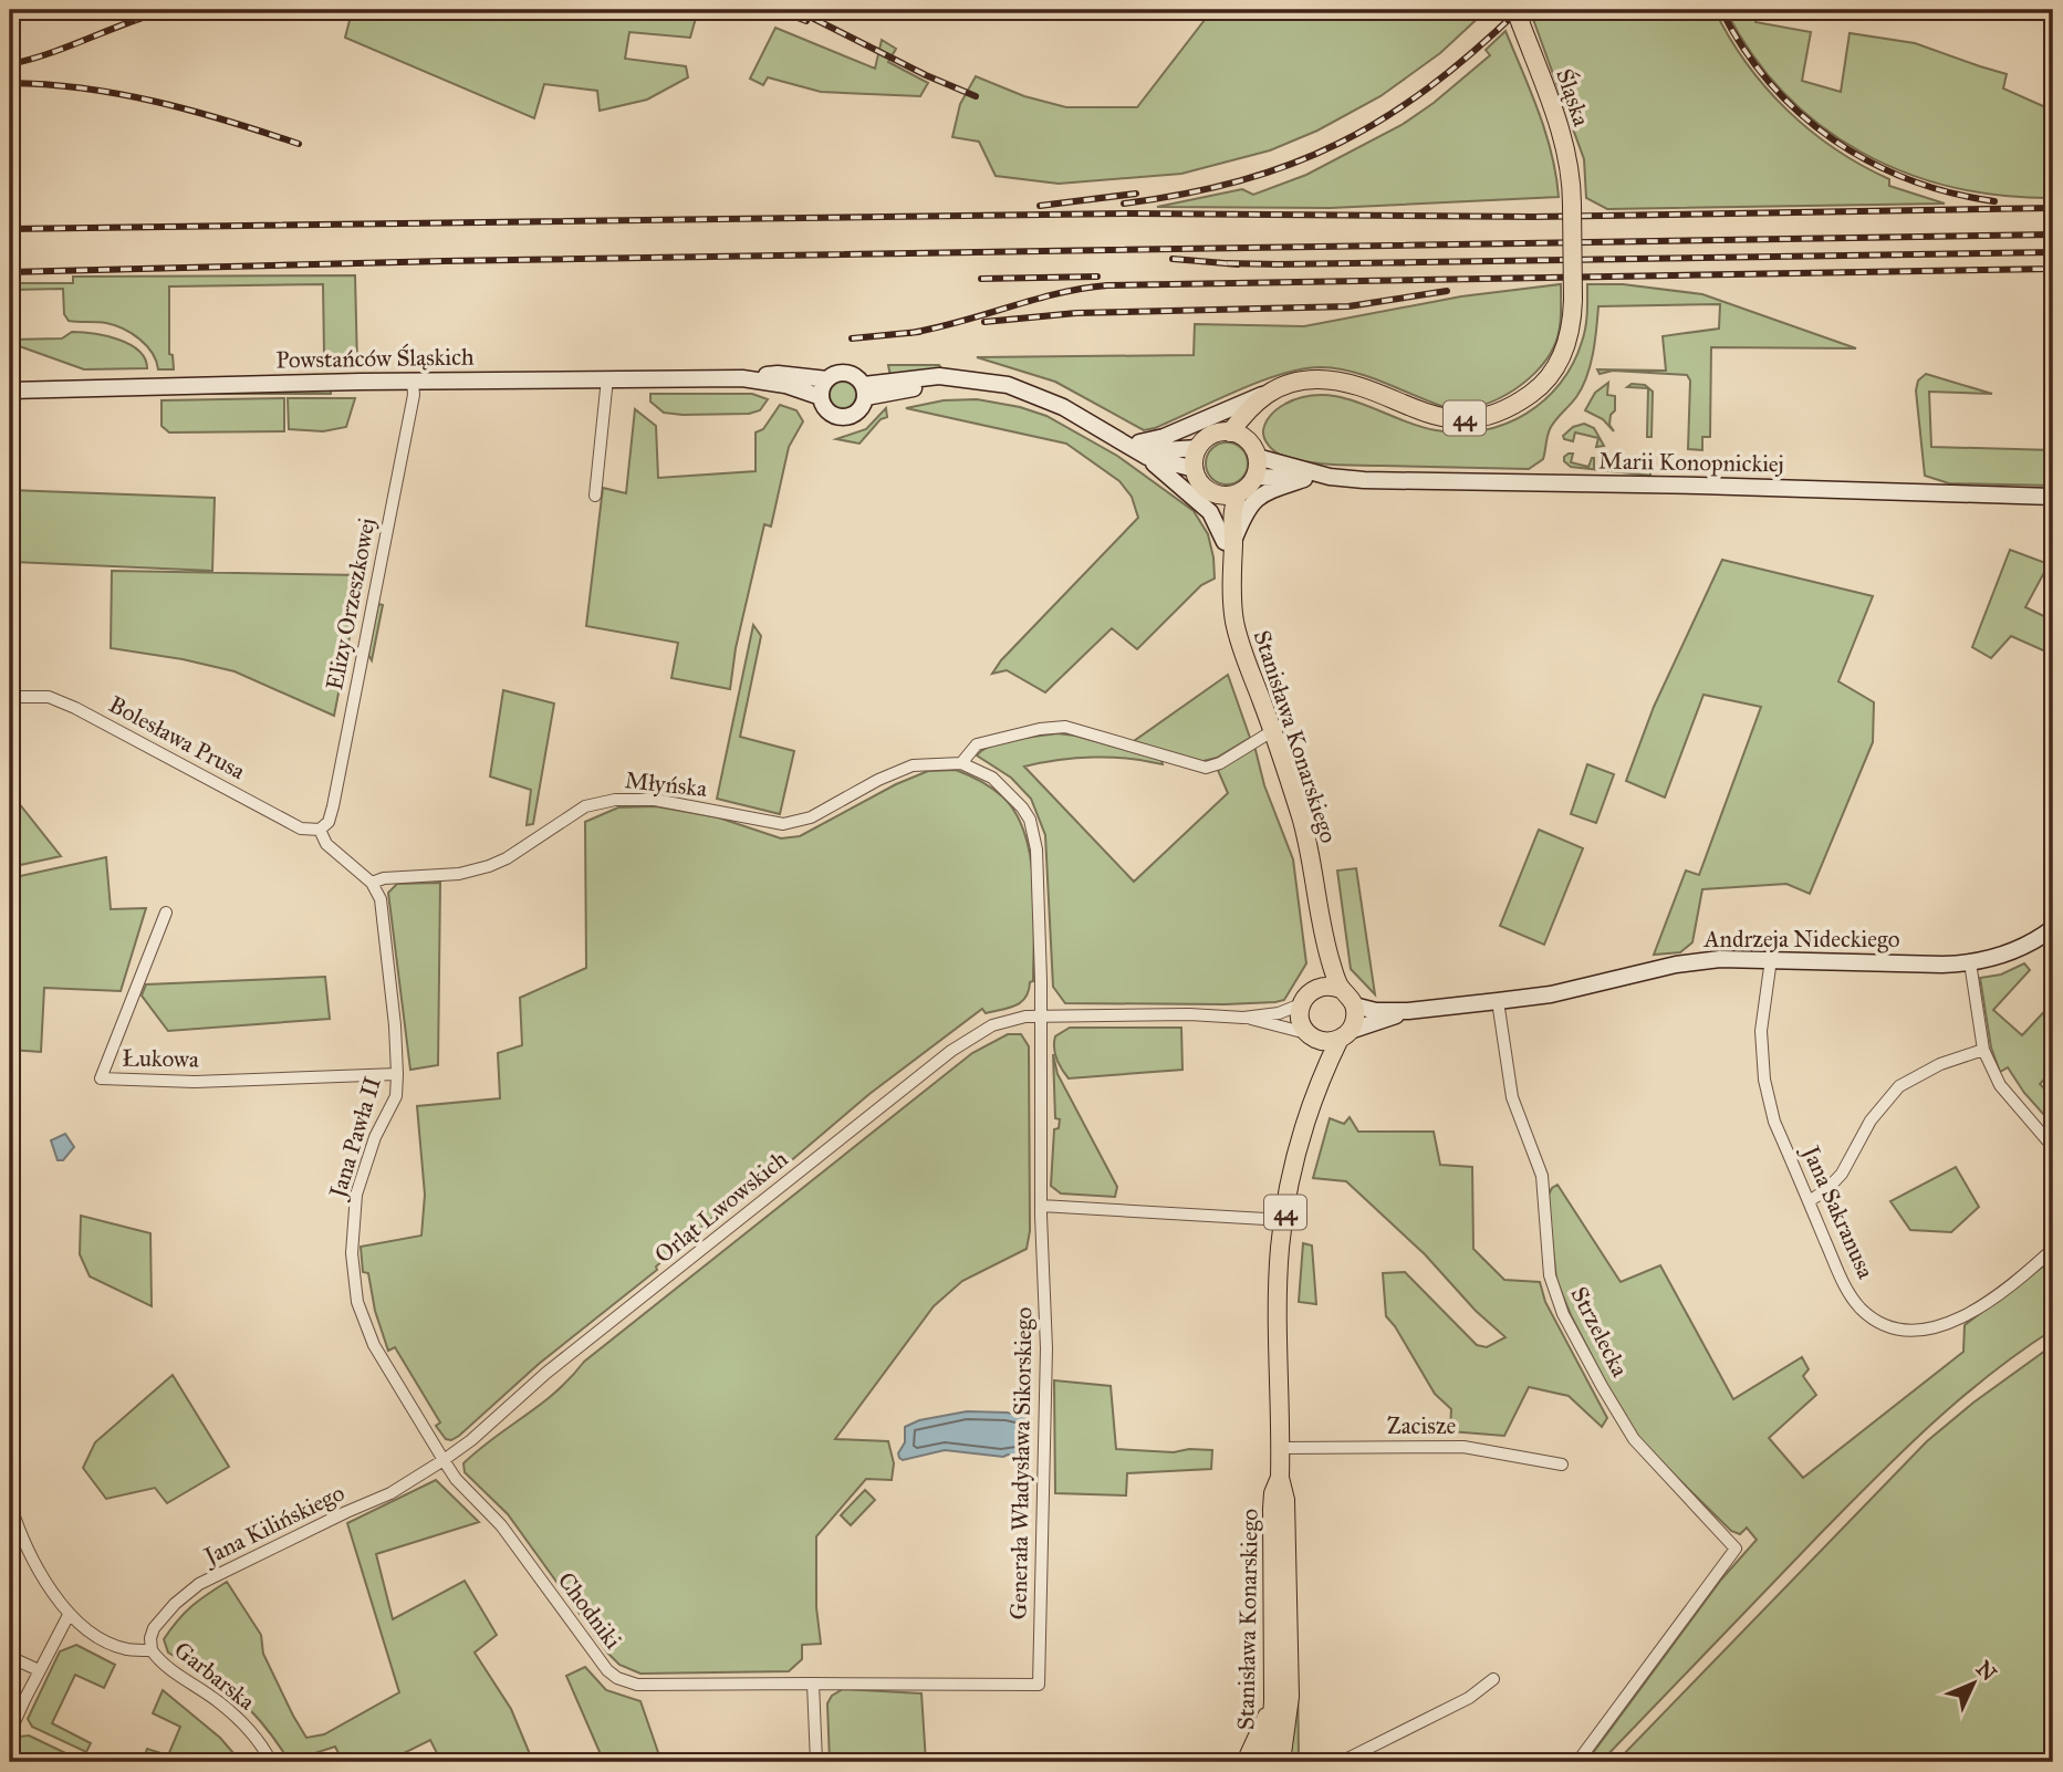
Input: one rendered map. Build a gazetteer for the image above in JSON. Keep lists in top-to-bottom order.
{
  "streets": {
    "main road": ["Śląska", "44", "Stanisława Konarskiego"],
    "street": [
      "Powstańców Śląskich",
      "Marii Konopnickiej",
      "Elizy Orzeszkowej",
      "Bolesława Prusa",
      "Młyńska",
      "Andrzeja Nideckiego",
      "Łukowa",
      "Jana Pawła II",
      "Orląt Lwowskich",
      "Jana Sakranusa",
      "Strzelecka",
      "Zacisze",
      "Generała Władysława Sikorskiego",
      "Jana Kilińskiego",
      "Chodniki",
      "Garbarska"
    ]
  },
  "crossings": [
    ["Śląska", "44"],
    ["Powstańców Śląskich", "Elizy Orzeszkowej"],
    ["44", "Marii Konopnickiej"],
    ["44", "Stanisława Konarskiego"],
    ["Marii Konopnickiej", "Stanisława Konarskiego"],
    ["Elizy Orzeszkowej", "Bolesława Prusa"],
    ["Stanisława Konarskiego", "Andrzeja Nideckiego"],
    ["Stanisława Konarskiego", "Orląt Lwowskich"],
    ["Stanisława Konarskiego", "Zacisze"],
    ["Młyńska", "Jana Pawła II"],
    ["Młyńska", "Orląt Lwowskich"],
    ["Młyńska", "Generała Władysława Sikorskiego"],
    ["Andrzeja Nideckiego", "Orląt Lwowskich"],
    ["Andrzeja Nideckiego", "Jana Sakranusa"],
    ["Andrzeja Nideckiego", "Strzelecka"],
    ["Łukowa", "Jana Pawła II"],
    ["Jana Pawła II", "Orląt Lwowskich"],
    ["Jana Pawła II", "Jana Kilińskiego"],
    ["Jana Pawła II", "Chodniki"],
    ["Orląt Lwowskich", "Generała Władysława Sikorskiego"],
    ["Orląt Lwowskich", "Jana Kilińskiego"],
    ["Orląt Lwowskich", "Chodniki"],
    ["Generała Władysława Sikorskiego", "Chodniki"],
    ["Jana Kilińskiego", "Chodniki"],
    ["Jana Kilińskiego", "Garbarska"]
  ],
  "north": "top right"
}
